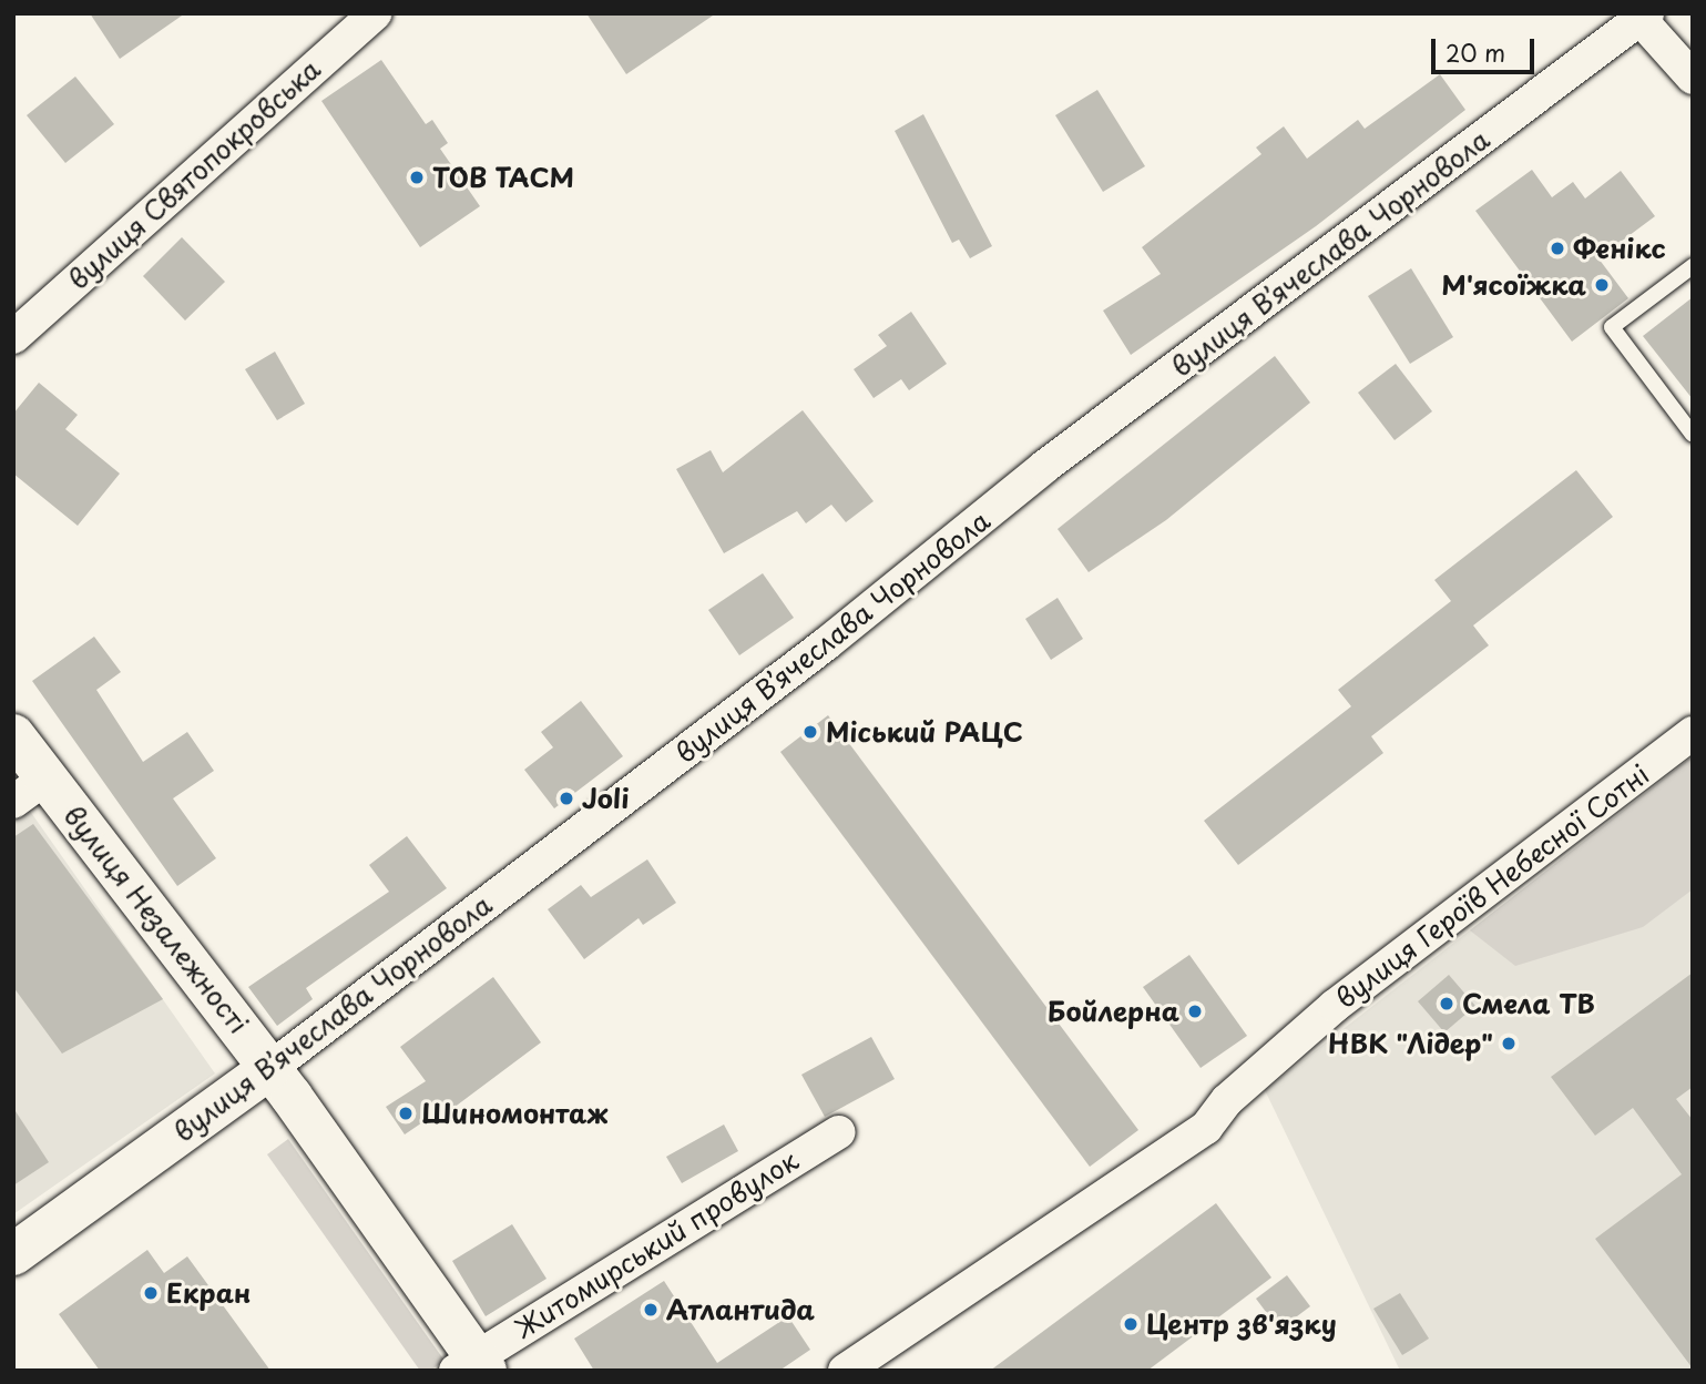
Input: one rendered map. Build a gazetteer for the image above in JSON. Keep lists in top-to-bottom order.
{
  "streets": {
    "street": [
      "вулиця Святопокровська",
      "вулиця Вʼячеслава Чорновола",
      "вулиця Героїв Небесної Сотні",
      "вулиця Незалежності",
      "Житомирський провулок"
    ]
  },
  "crossings": [
    ["вулиця Вʼячеслава Чорновола", "вулиця Незалежності"],
    ["вулиця Незалежності", "Житомирський провулок"]
  ],
  "places": [
    "ТОВ ТАСМ",
    "Фенікс",
    "М'ясоїжка",
    "Міський РАЦС",
    "Joli",
    "Смела ТВ",
    "Бойлерна",
    "НВК \"Лідер\"",
    "Шиномонтаж",
    "Екран",
    "Атлантида",
    "Центр зв'язку"
  ],
  "scale_bar": "20 m"
}
